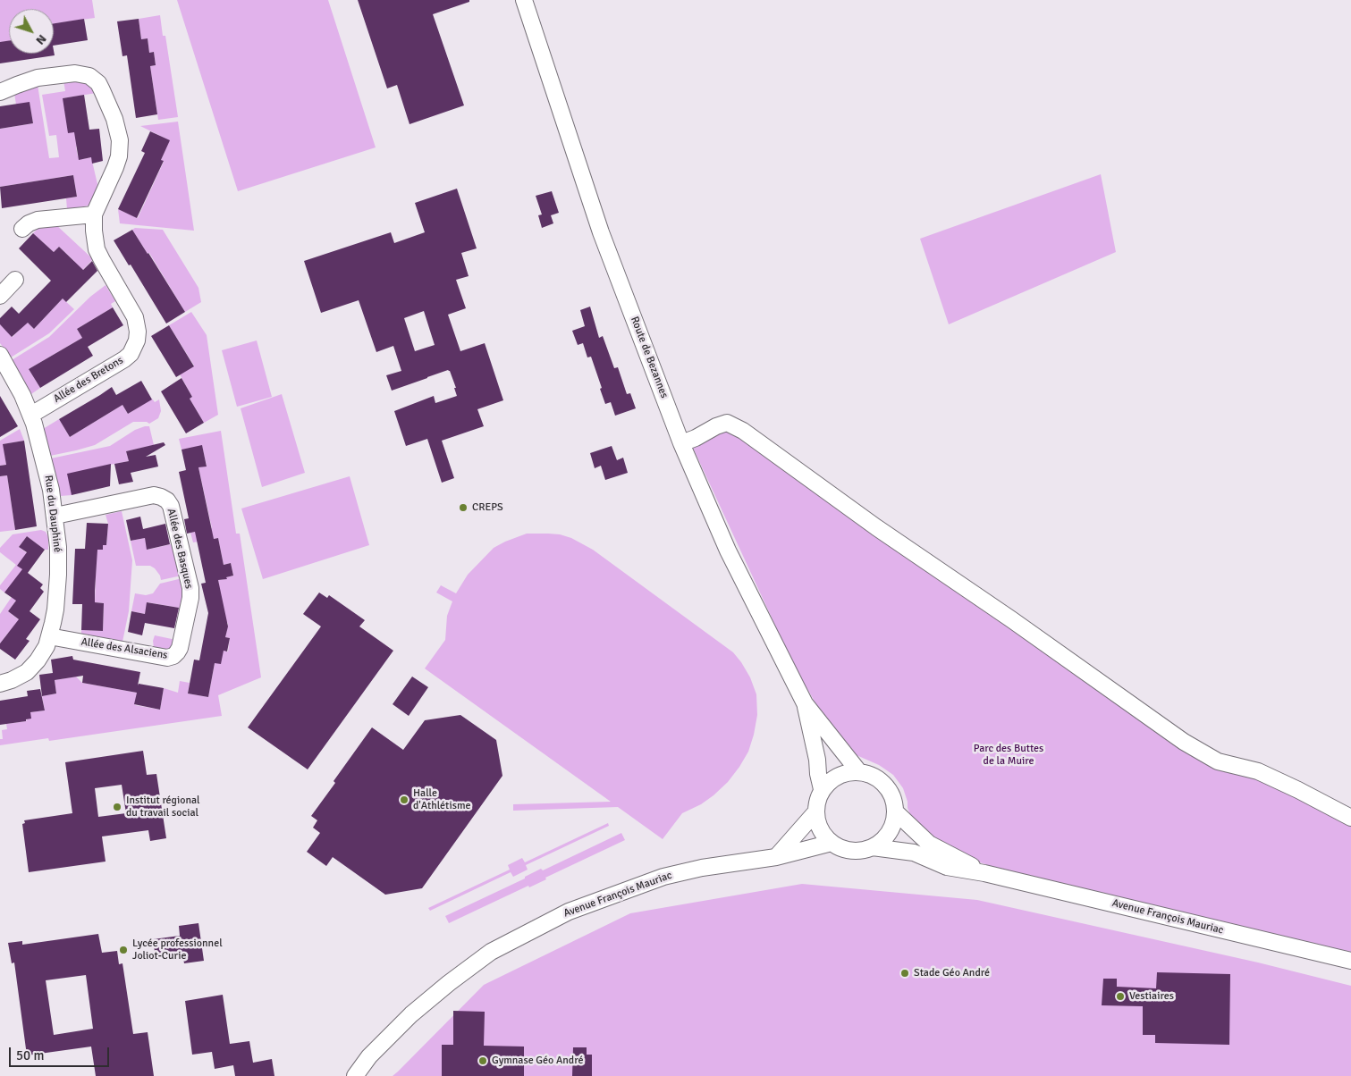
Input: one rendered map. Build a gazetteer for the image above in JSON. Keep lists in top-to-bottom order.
{
  "streets": {
    "street": [
      "Route de Bezannes",
      "Allée des Bretons",
      "Rue du Dauphiné",
      "Allée des Basques",
      "Allée des Alsaciens",
      "Avenue François Mauriac"
    ]
  },
  "crossings": [
    ["Route de Bezannes", "Avenue François Mauriac"],
    ["Allée des Bretons", "Rue du Dauphiné"],
    ["Rue du Dauphiné", "Allée des Basques"],
    ["Rue du Dauphiné", "Allée des Alsaciens"],
    ["Allée des Basques", "Allée des Alsaciens"]
  ],
  "parks": ["Parc des Buttes de la Muire"],
  "places": [
    "CREPS",
    "Halle d'Athlétisme",
    "Institut régional du travail social",
    "Lycée professionnel Joliot-Curie",
    "Stade Géo André",
    "Vestiaires",
    "Gymnase Géo André"
  ],
  "scale_bar": "50 m",
  "north": "bottom right"
}
